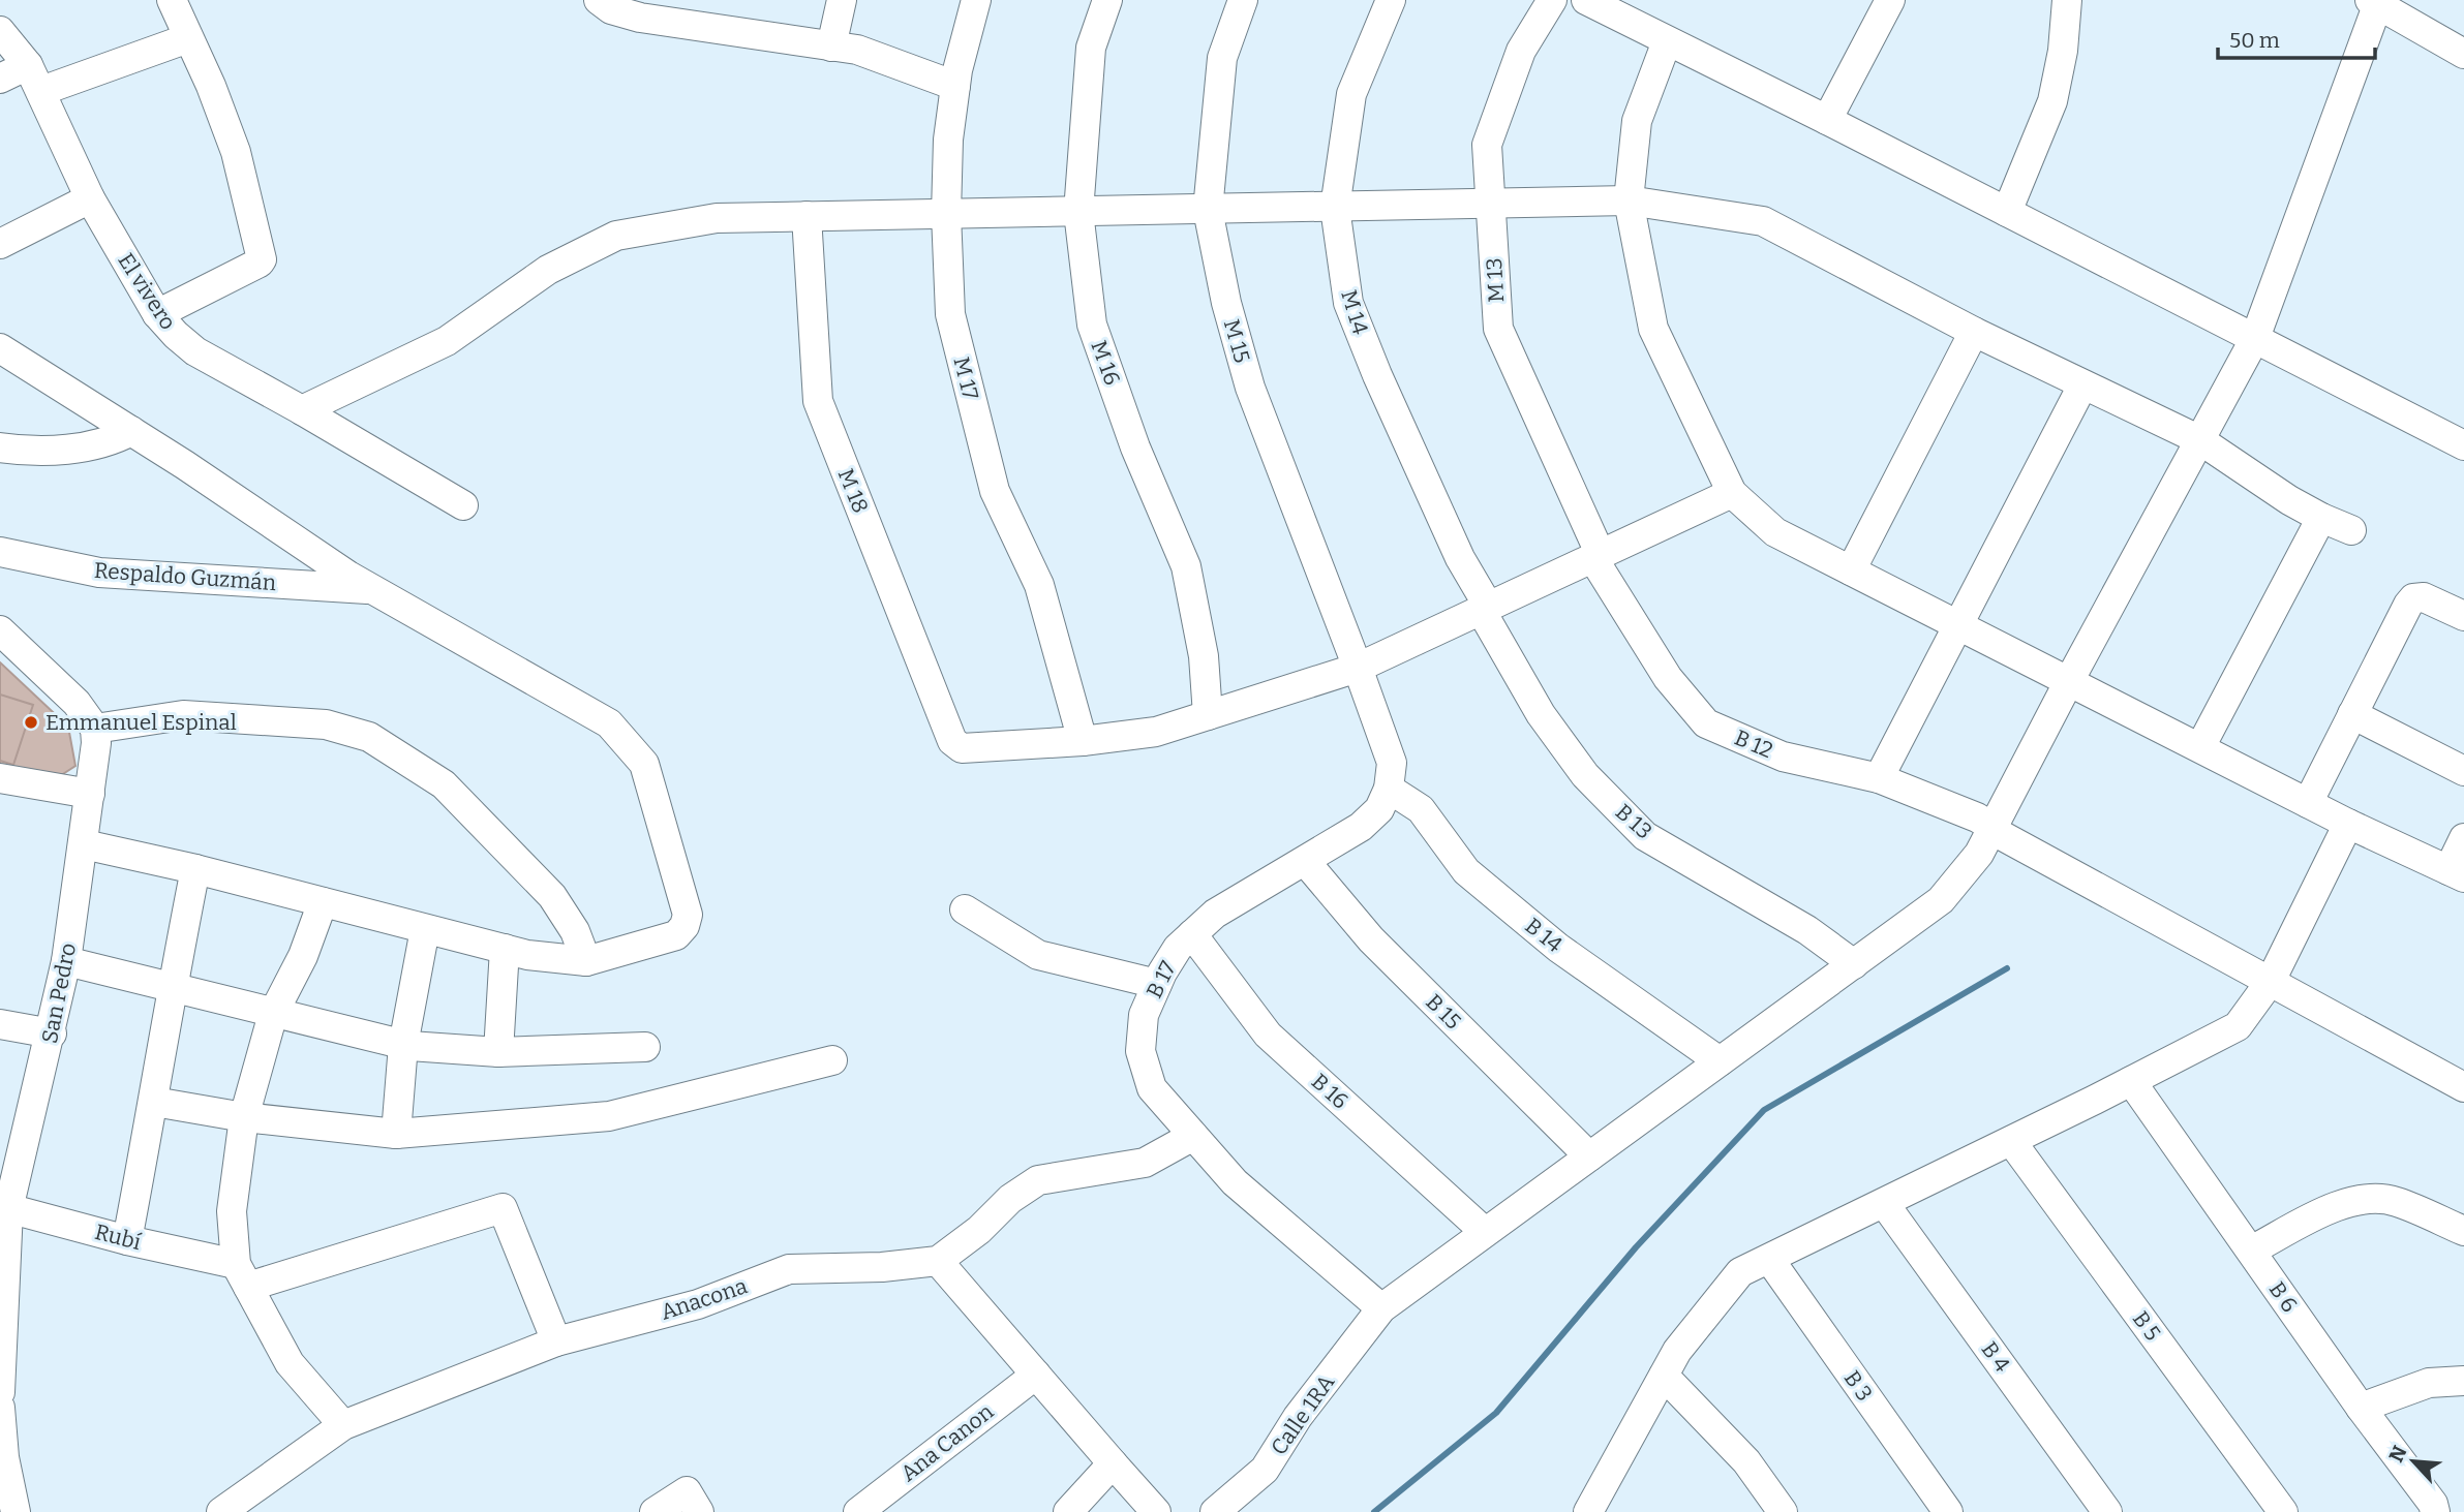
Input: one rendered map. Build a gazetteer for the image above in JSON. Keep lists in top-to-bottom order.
{
  "streets": {
    "street": [
      "M 13",
      "El vivero",
      "M 14",
      "M 15",
      "M 16",
      "M 17",
      "M 18",
      "Respaldo Guzmán",
      "B 12",
      "B 13",
      "B 14",
      "B 17",
      "San Pedro",
      "B 15",
      "B 16",
      "Rubí",
      "B 6",
      "Anacona",
      "B 5",
      "B 4",
      "B 3",
      "Calle 1RA",
      "Ana Canon"
    ]
  },
  "crossings": [
    ["M 13", "B 12"],
    ["M 14", "B 13"],
    ["M 17", "M 18"],
    ["B 12", "Calle 1RA"],
    ["B 13", "Calle 1RA"],
    ["B 14", "B 17"],
    ["B 14", "Calle 1RA"],
    ["B 17", "B 15"],
    ["B 17", "B 16"],
    ["B 17", "Calle 1RA"],
    ["San Pedro", "Rubí"],
    ["B 15", "Calle 1RA"],
    ["B 16", "Calle 1RA"]
  ],
  "places": ["Emmanuel Espinal"],
  "scale_bar": "50 m",
  "north": "top left"
}
